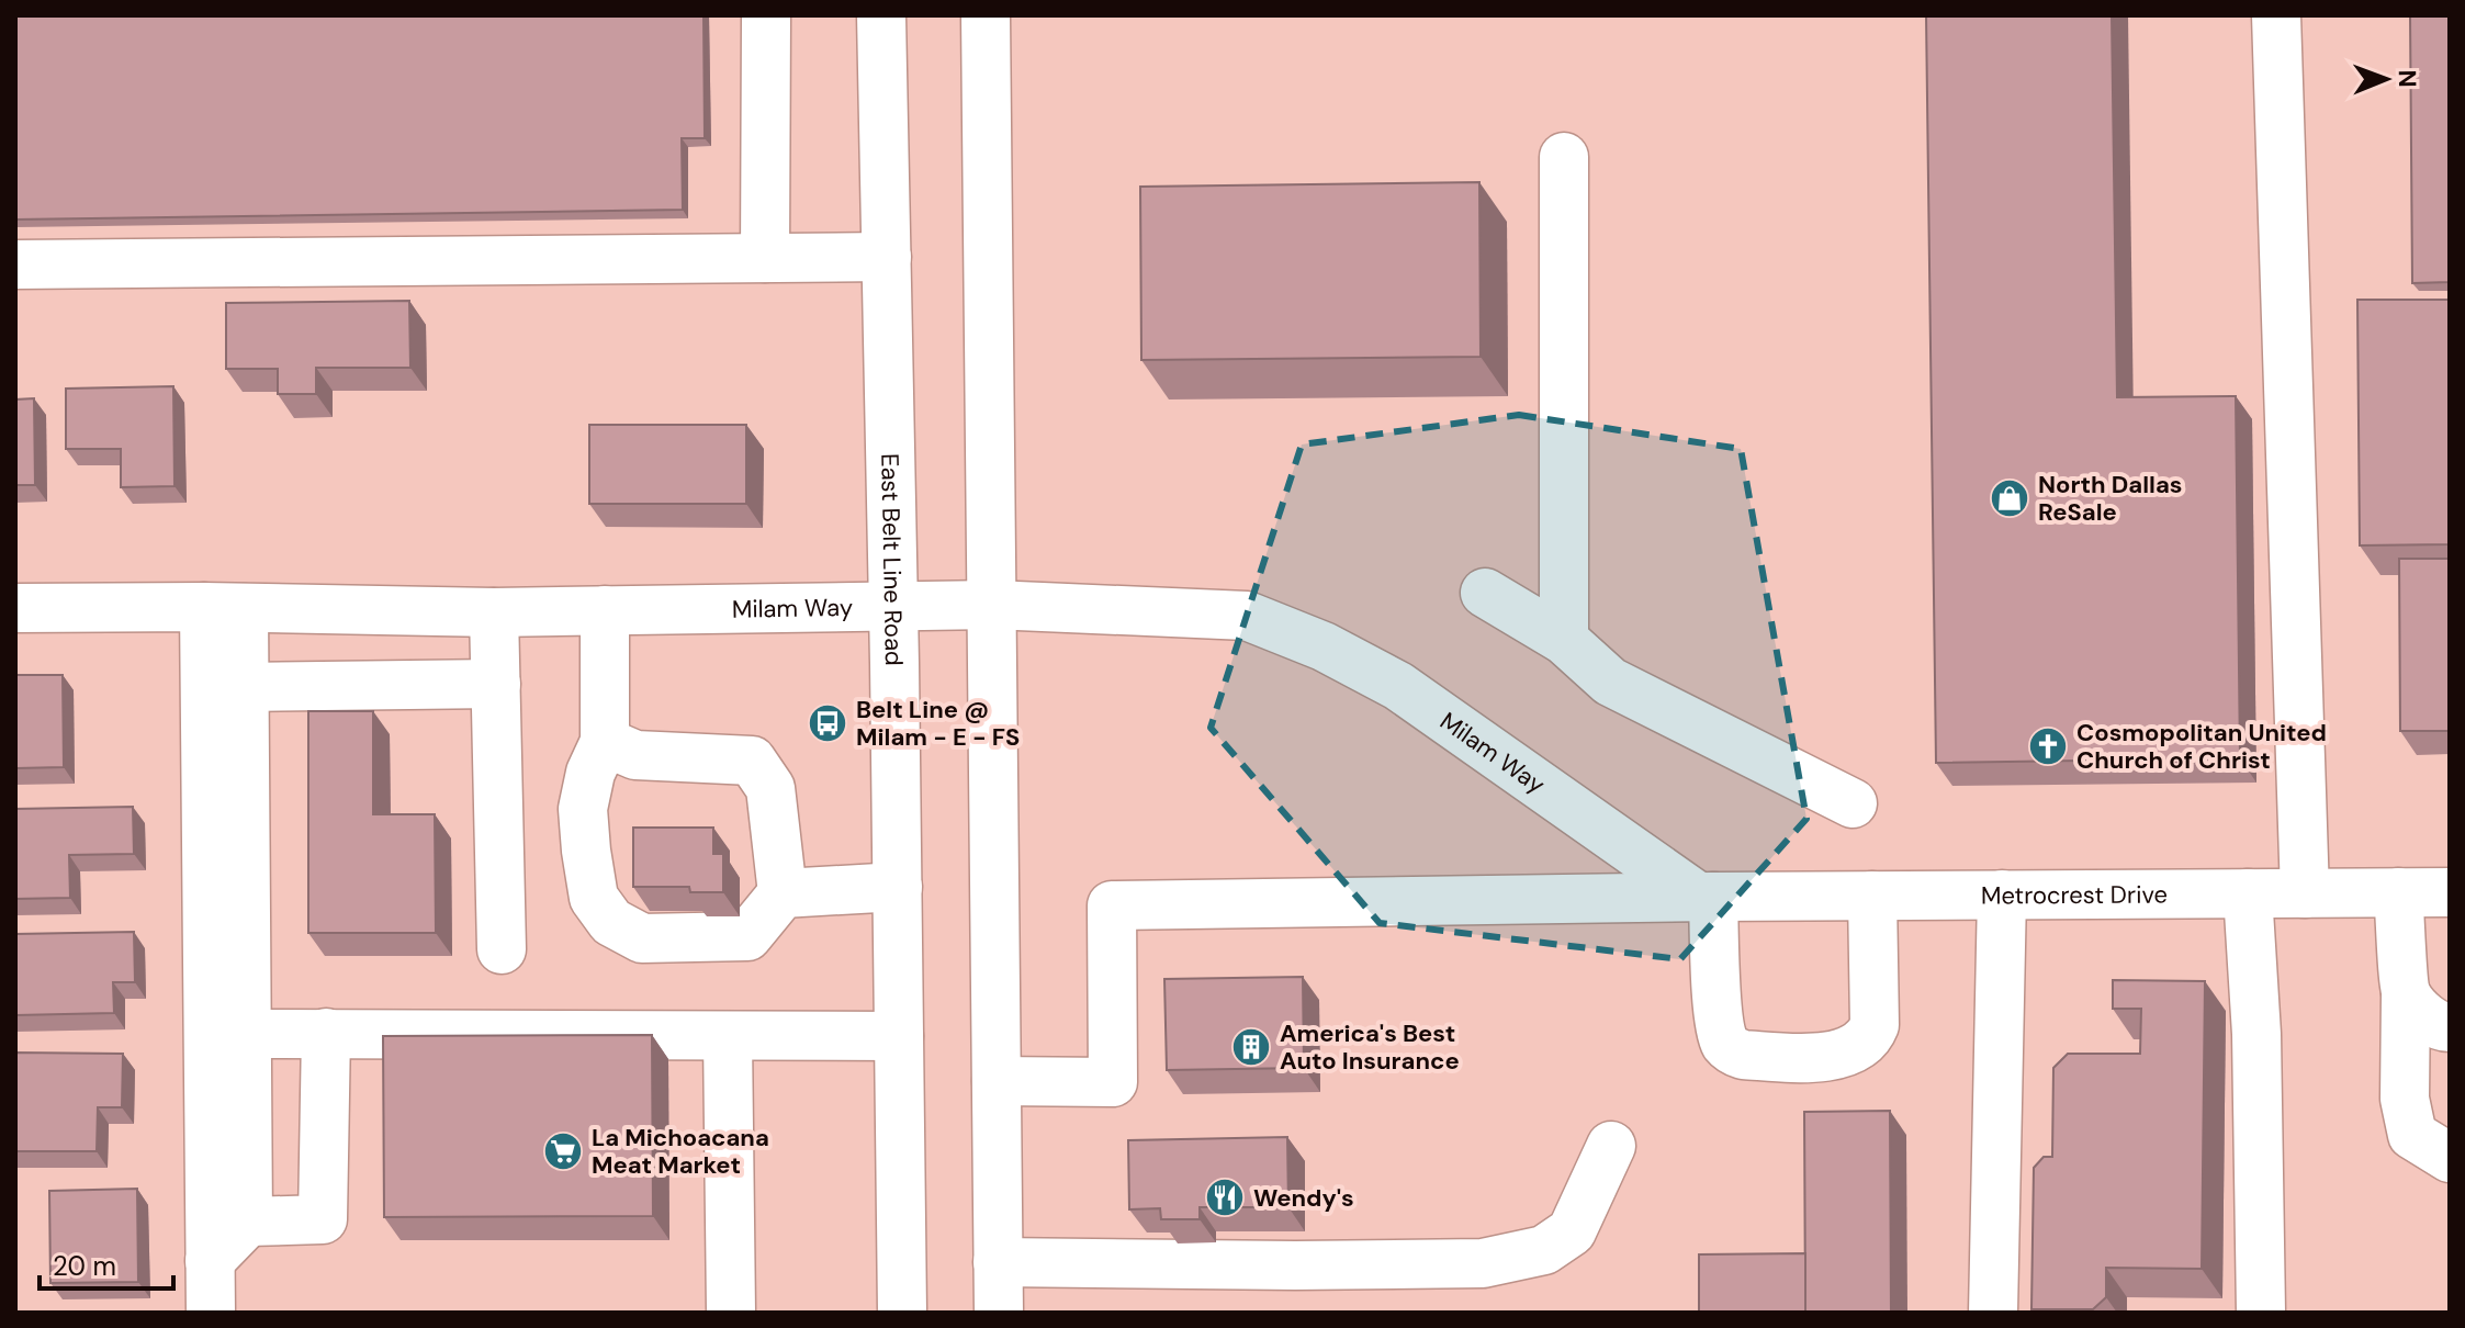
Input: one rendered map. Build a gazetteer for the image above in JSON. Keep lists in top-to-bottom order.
{
  "streets": {
    "main road": ["East Belt Line Road", "Milam Way", "Metrocrest Drive"]
  },
  "crossings": [
    ["East Belt Line Road", "Milam Way"],
    ["Milam Way", "Metrocrest Drive"]
  ],
  "places": {
    "shop": ["North Dallas ReSale"],
    "bus stop": ["Belt Line @ Milam - E - FS"],
    "church": ["Cosmopolitan United Church of Christ"],
    "building": ["America's Best Auto Insurance"],
    "supermarket": ["La Michoacana Meat Market"],
    "restaurant": ["Wendy's"]
  },
  "scale_bar": "20 m",
  "north": "right"
}
